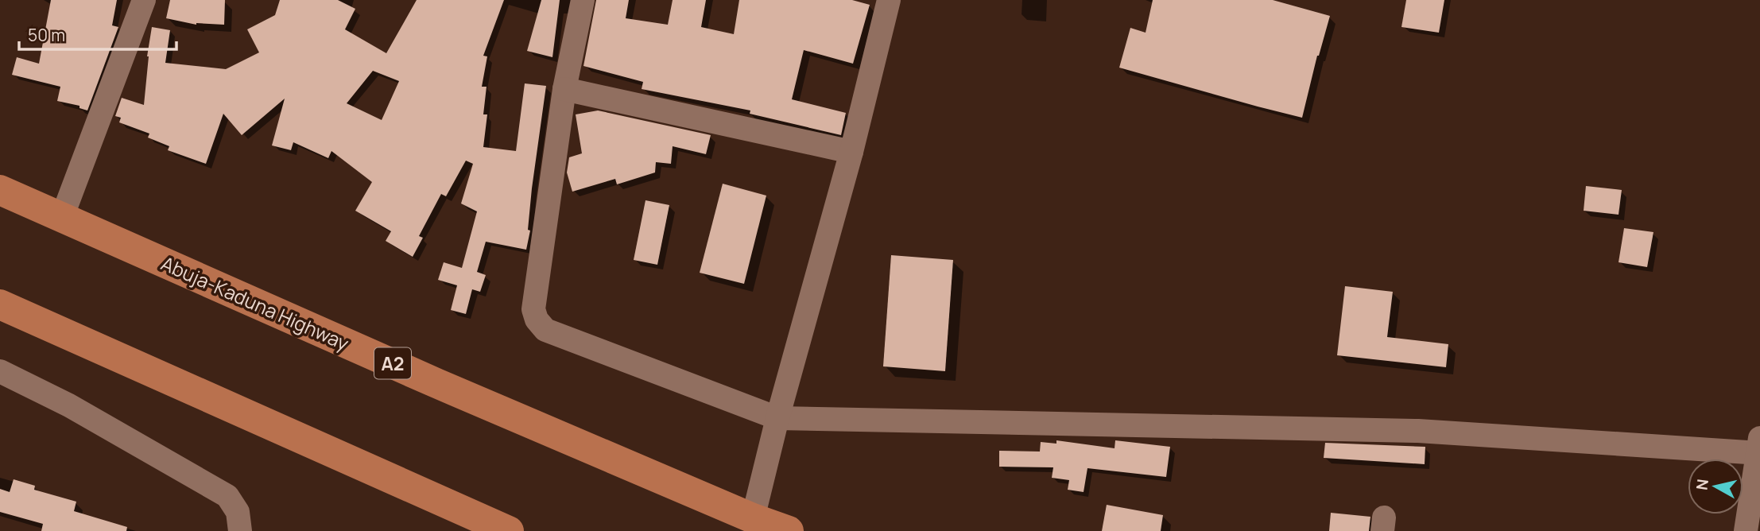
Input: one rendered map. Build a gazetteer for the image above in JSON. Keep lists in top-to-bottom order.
{
  "streets": {
    "highway": ["Abuja-Kaduna Highway", "A2"]
  },
  "scale_bar": "50 m",
  "north": "left"
}
